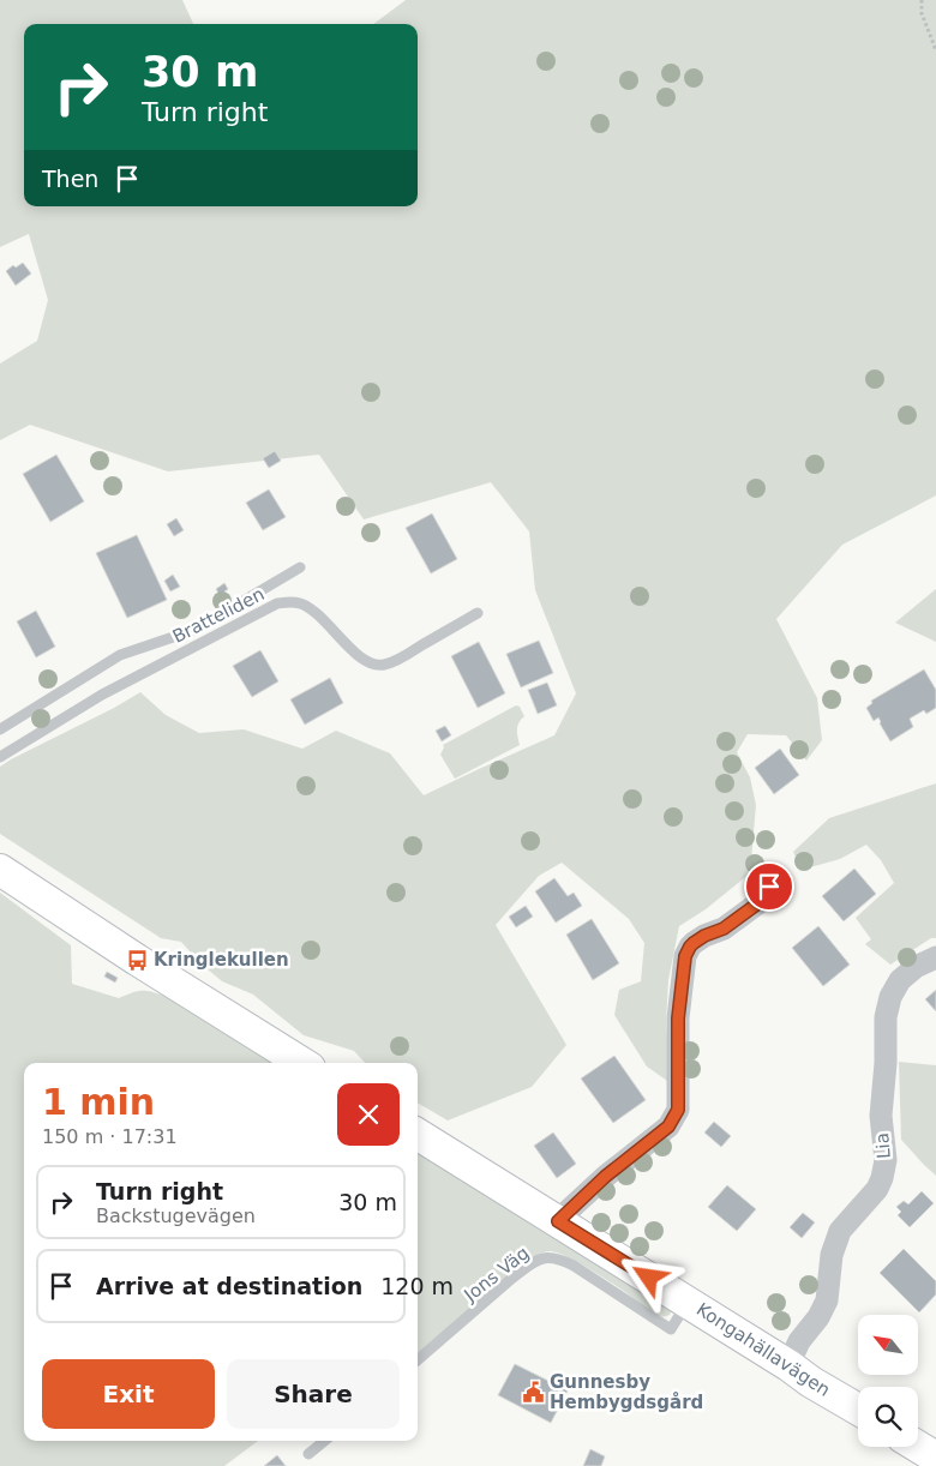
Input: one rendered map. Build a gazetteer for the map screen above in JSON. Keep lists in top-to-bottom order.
{
  "streets": {
    "main road": ["Kongahällavägen"],
    "street": ["Lia"],
    "lane": ["Bratteliden", "Jons Väg"]
  },
  "crossings": [
    ["Lia", "Kongahällavägen"],
    ["Jons Väg", "Kongahällavägen"]
  ],
  "places": {
    "bus stop": ["Kringlekullen"],
    "public building": ["Gunnesby Hembygdsgård"]
  },
  "north": "top left",
  "page": {
    "turn": ["30 m", "Turn right"],
    "then": "Then",
    "heading": ["1 min", "150 m · 17:31"],
    "list": [
      {
        "name": "Turn right",
        "note": "Backstugevägen",
        "value": "30 m"
      },
      {
        "name": "Arrive at destination",
        "value": "120 m"
      }
    ],
    "buttons": ["Exit", "Share"]
  }
}
